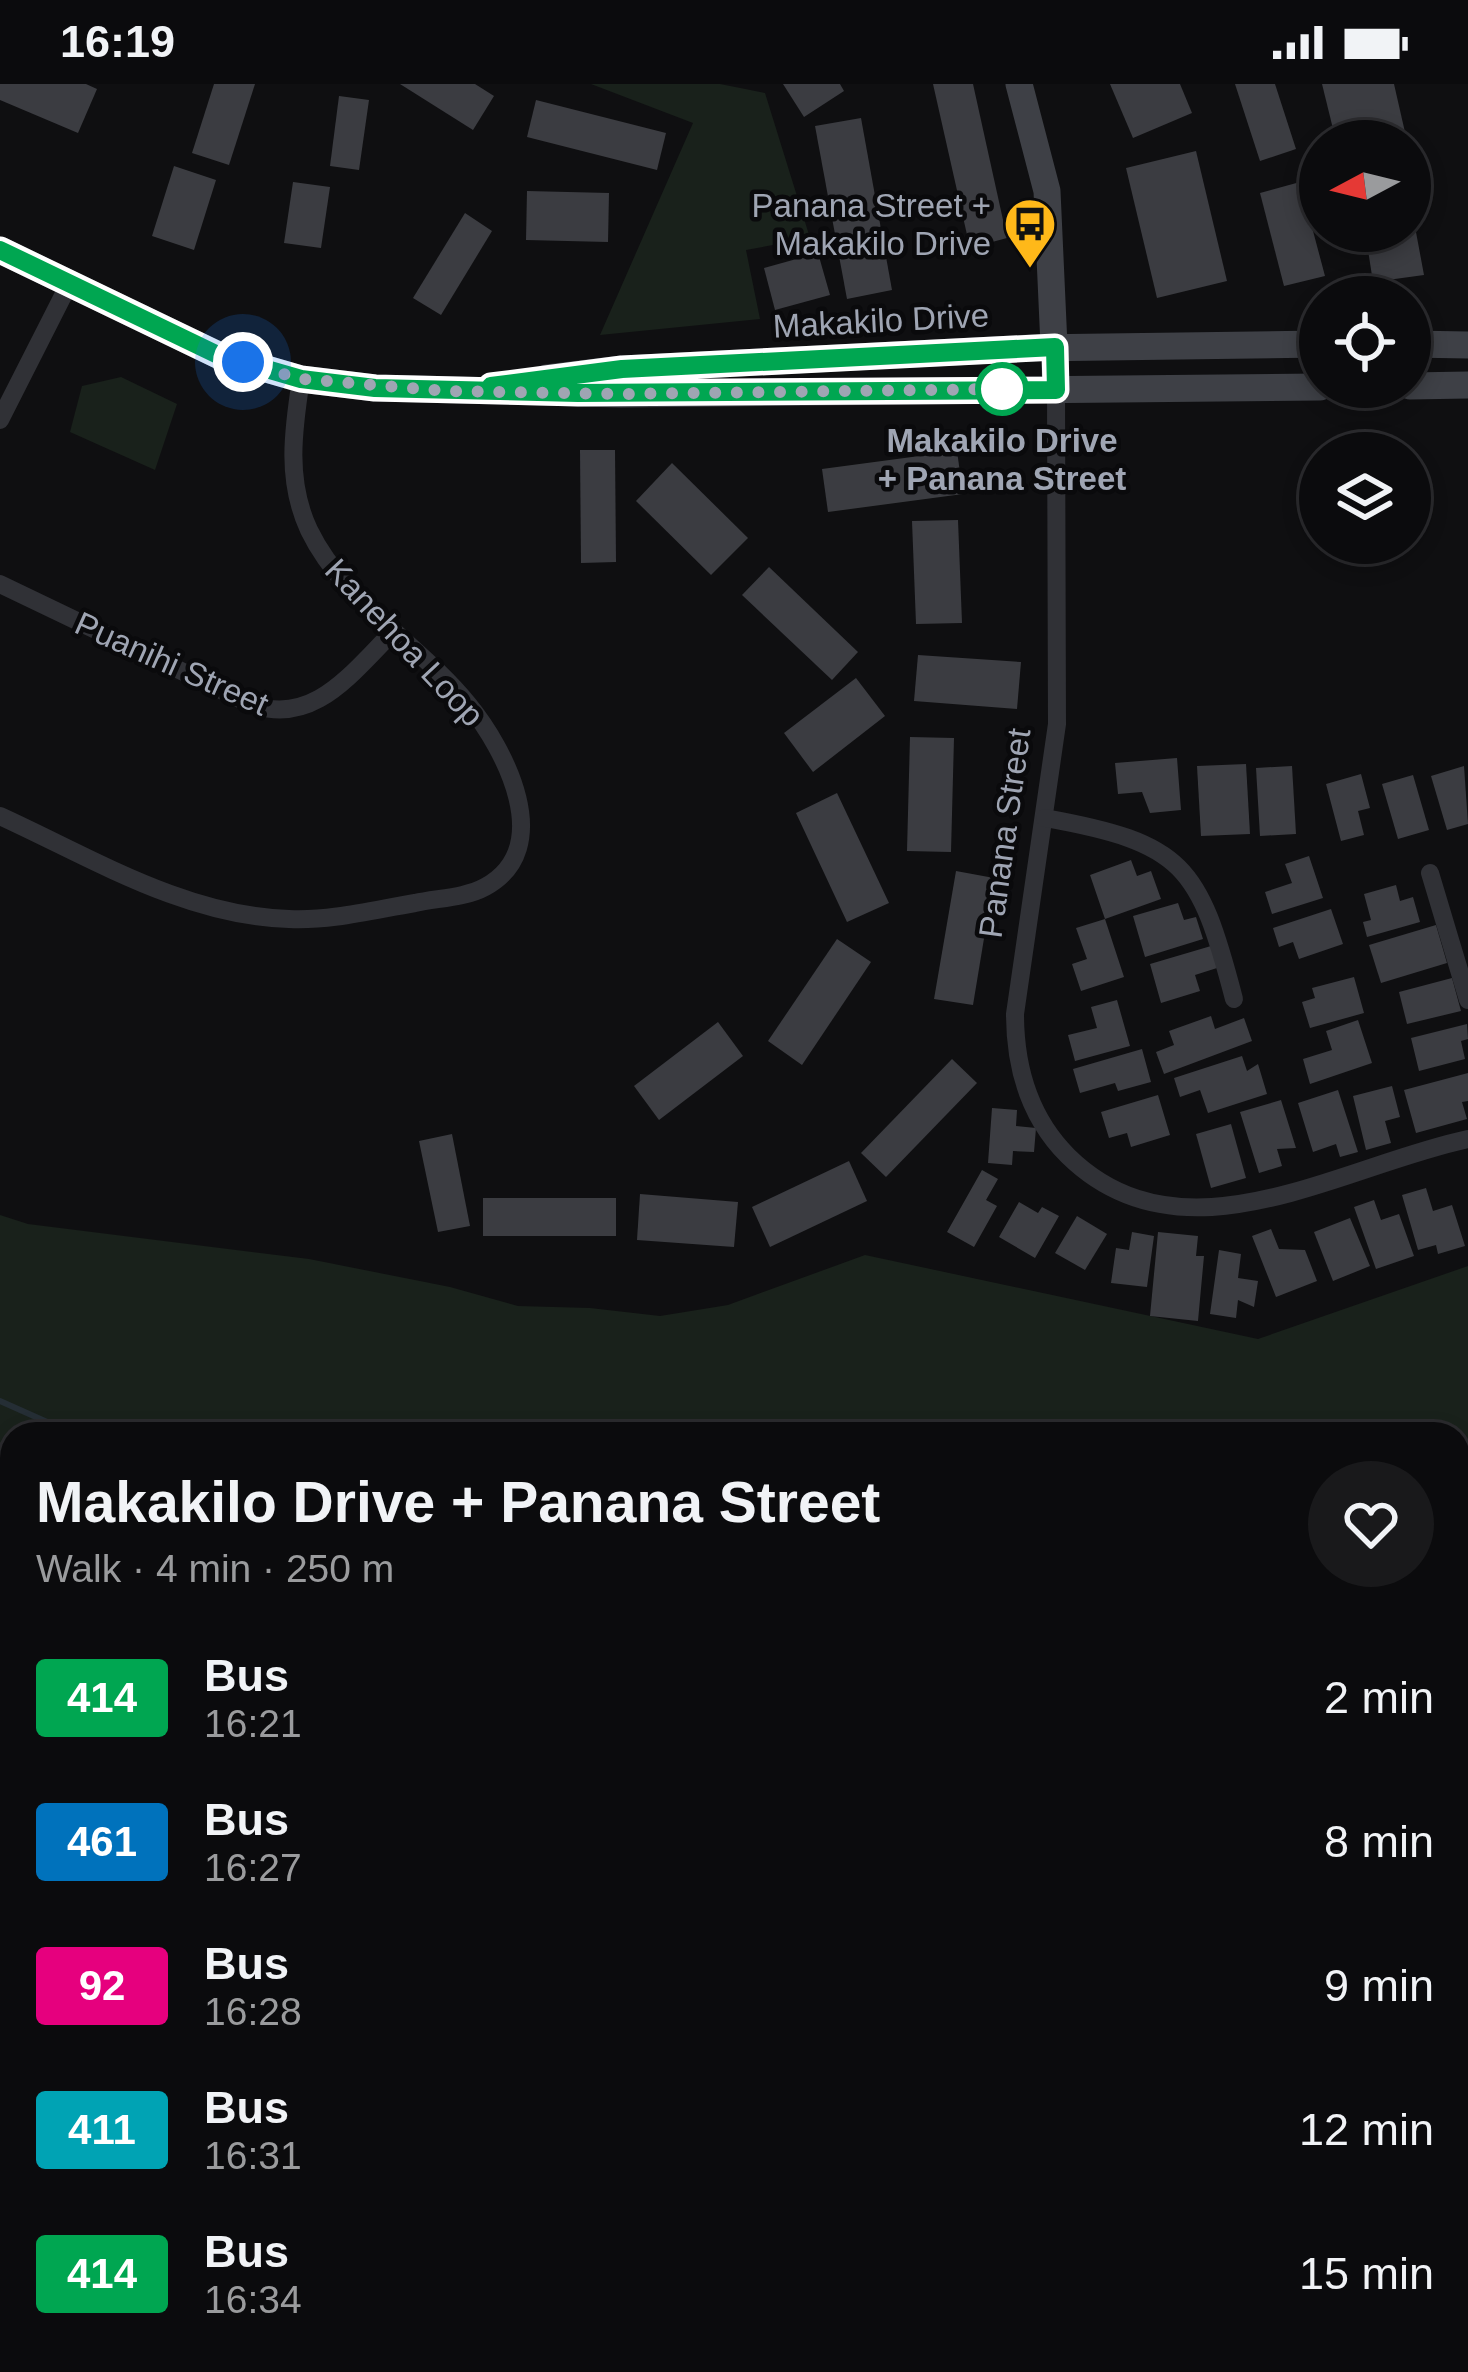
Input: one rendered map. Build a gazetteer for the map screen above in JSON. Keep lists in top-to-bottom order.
{
  "streets": {
    "main road": ["Makakilo Drive", "Panana Street"],
    "street": ["Kanehoa Loop", "Puanihi Street"]
  },
  "crossings": [
    ["Makakilo Drive", "Kanehoa Loop"],
    ["Makakilo Drive", "Panana Street"],
    ["Kanehoa Loop", "Puanihi Street"]
  ],
  "places": {
    "bus stop": ["Panana Street + Makakilo Drive"],
    "other": ["Makakilo Drive + Panana Street"]
  },
  "lines": ["bus line 414"],
  "north": "left",
  "page": {
    "status": "16:19",
    "heading": ["Makakilo Drive + Panana Street", "Walk · 4 min · 250 m"],
    "list": [
      {
        "mark": "414",
        "name": "Bus",
        "note": "16:21",
        "value": "2 min"
      },
      {
        "mark": "461",
        "name": "Bus",
        "note": "16:27",
        "value": "8 min"
      },
      {
        "mark": "92",
        "name": "Bus",
        "note": "16:28",
        "value": "9 min"
      },
      {
        "mark": "411",
        "name": "Bus",
        "note": "16:31",
        "value": "12 min"
      },
      {
        "mark": "414",
        "name": "Bus",
        "note": "16:34",
        "value": "15 min"
      }
    ]
  }
}
